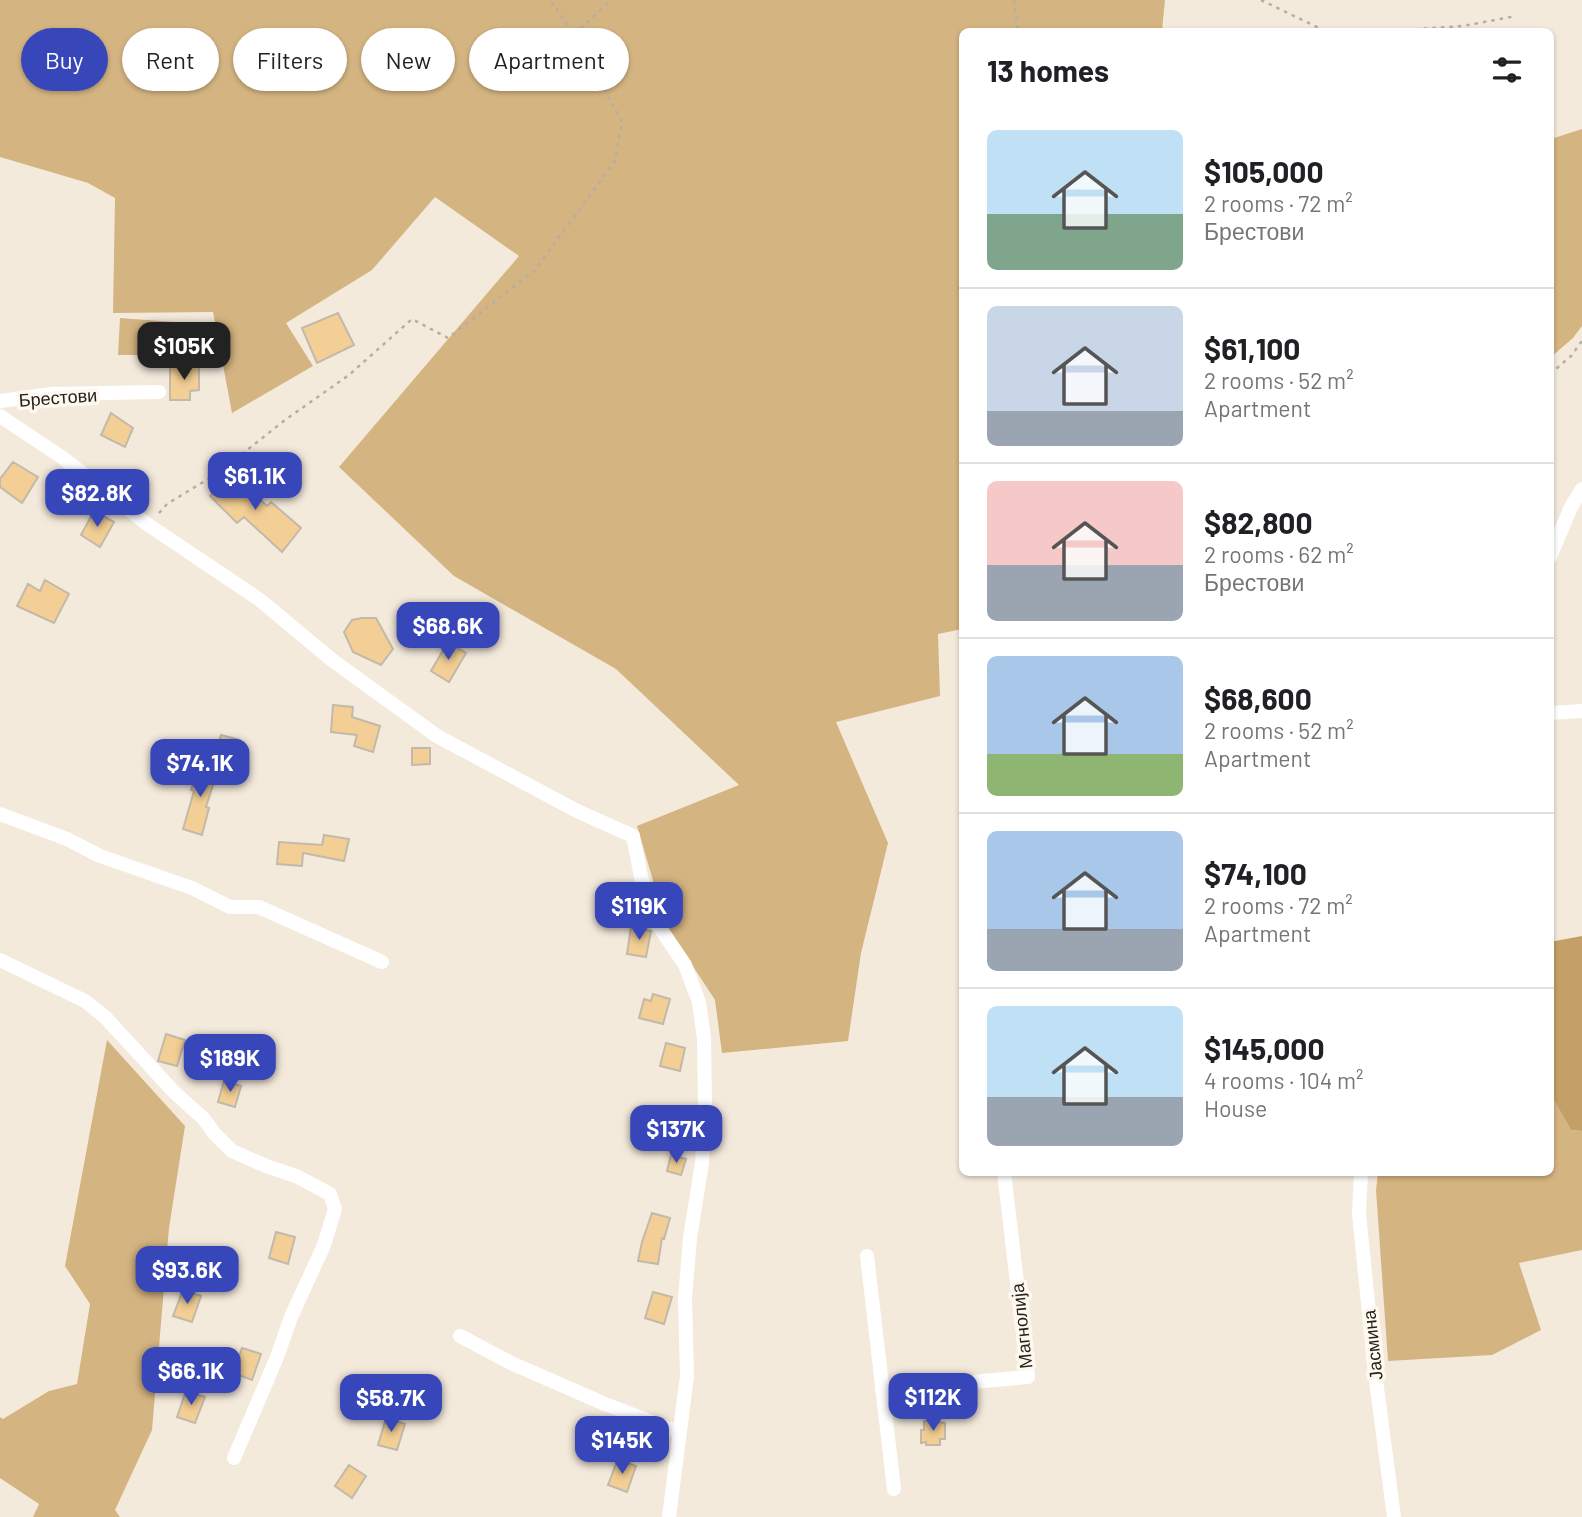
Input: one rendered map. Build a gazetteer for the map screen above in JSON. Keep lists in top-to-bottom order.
{
  "streets": {
    "street": ["Брестови", "Магнолија", "Јасмина"]
  },
  "page": {
    "chip": [
      "Buy",
      "Rent",
      "Filters",
      "New",
      "Apartment"
    ],
    "heading": "13 homes",
    "list": [
      {
        "name": "$105,000",
        "note": "2 rooms · 72 m² · Брестови"
      },
      {
        "name": "$61,100",
        "note": "2 rooms · 52 m² · Apartment"
      },
      {
        "name": "$82,800",
        "note": "2 rooms · 62 m² · Брестови"
      },
      {
        "name": "$68,600",
        "note": "2 rooms · 52 m² · Apartment"
      },
      {
        "name": "$74,100",
        "note": "2 rooms · 72 m² · Apartment"
      },
      {
        "name": "$145,000",
        "note": "4 rooms · 104 m² · House"
      }
    ],
    "price": [
      "$105K",
      "$61.1K",
      "$82.8K",
      "$68.6K",
      "$74.1K",
      "$119K",
      "$189K",
      "$137K",
      "$93.6K",
      "$66.1K",
      "$112K",
      "$58.7K",
      "$145K"
    ]
  }
}
